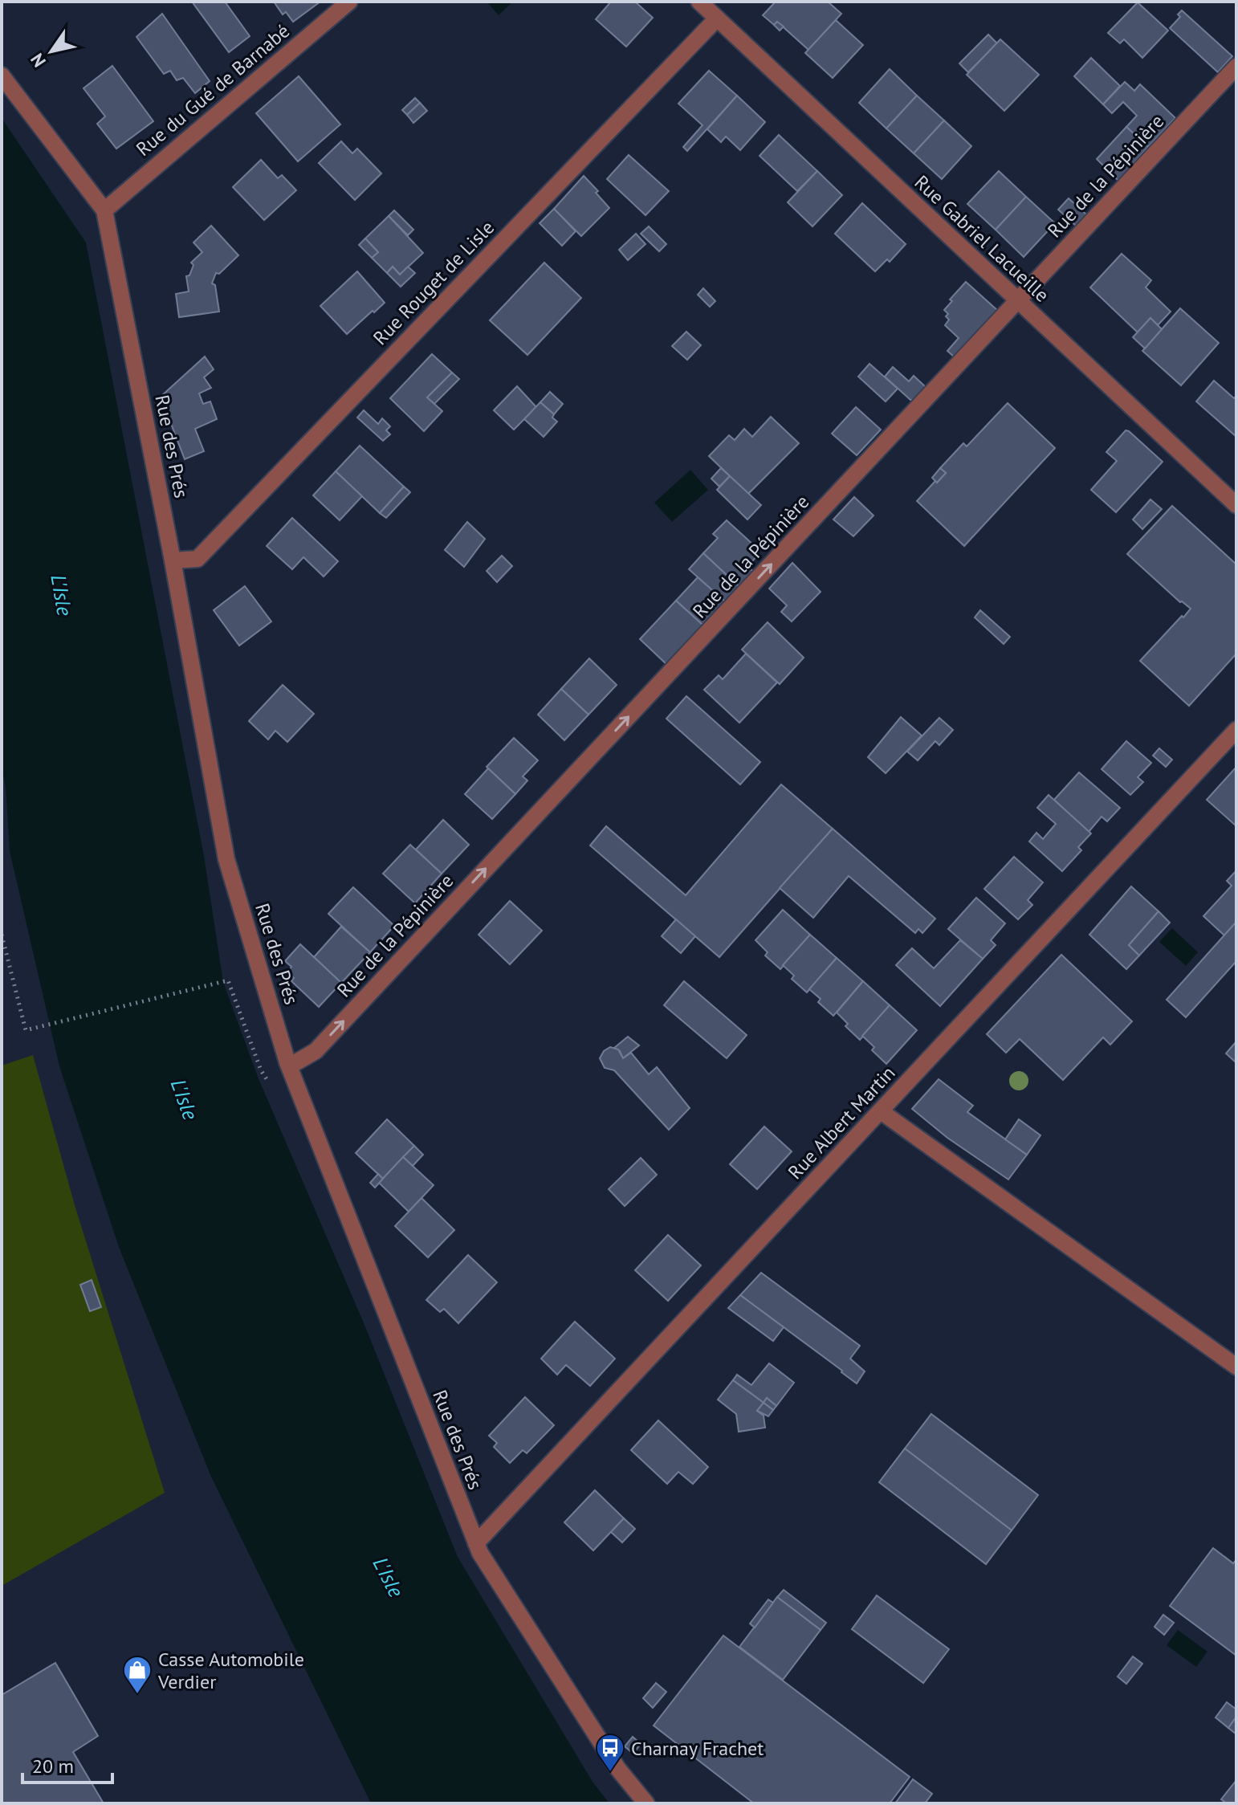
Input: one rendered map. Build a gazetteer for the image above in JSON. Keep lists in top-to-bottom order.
{
  "streets": {
    "street": [
      "Rue du Gué de Barnabé",
      "Rue de la Pépinière",
      "Rue Gabriel Lacueille",
      "Rue Rouget de Lisle",
      "Rue des Prés",
      "Rue Albert Martin"
    ]
  },
  "crossings": [
    ["Rue du Gué de Barnabé", "Rue des Prés"],
    ["Rue de la Pépinière", "Rue Gabriel Lacueille"],
    ["Rue de la Pépinière", "Rue des Prés"],
    ["Rue Gabriel Lacueille", "Rue Rouget de Lisle"],
    ["Rue Rouget de Lisle", "Rue des Prés"],
    ["Rue des Prés", "Rue Albert Martin"]
  ],
  "one_way": ["Rue de la Pépinière"],
  "water": ["L'Isle"],
  "places": {
    "shop": ["Casse Automobile Verdier"],
    "bus stop": ["Charnay Frachet"]
  },
  "scale_bar": "20 m",
  "north": "bottom left"
}
